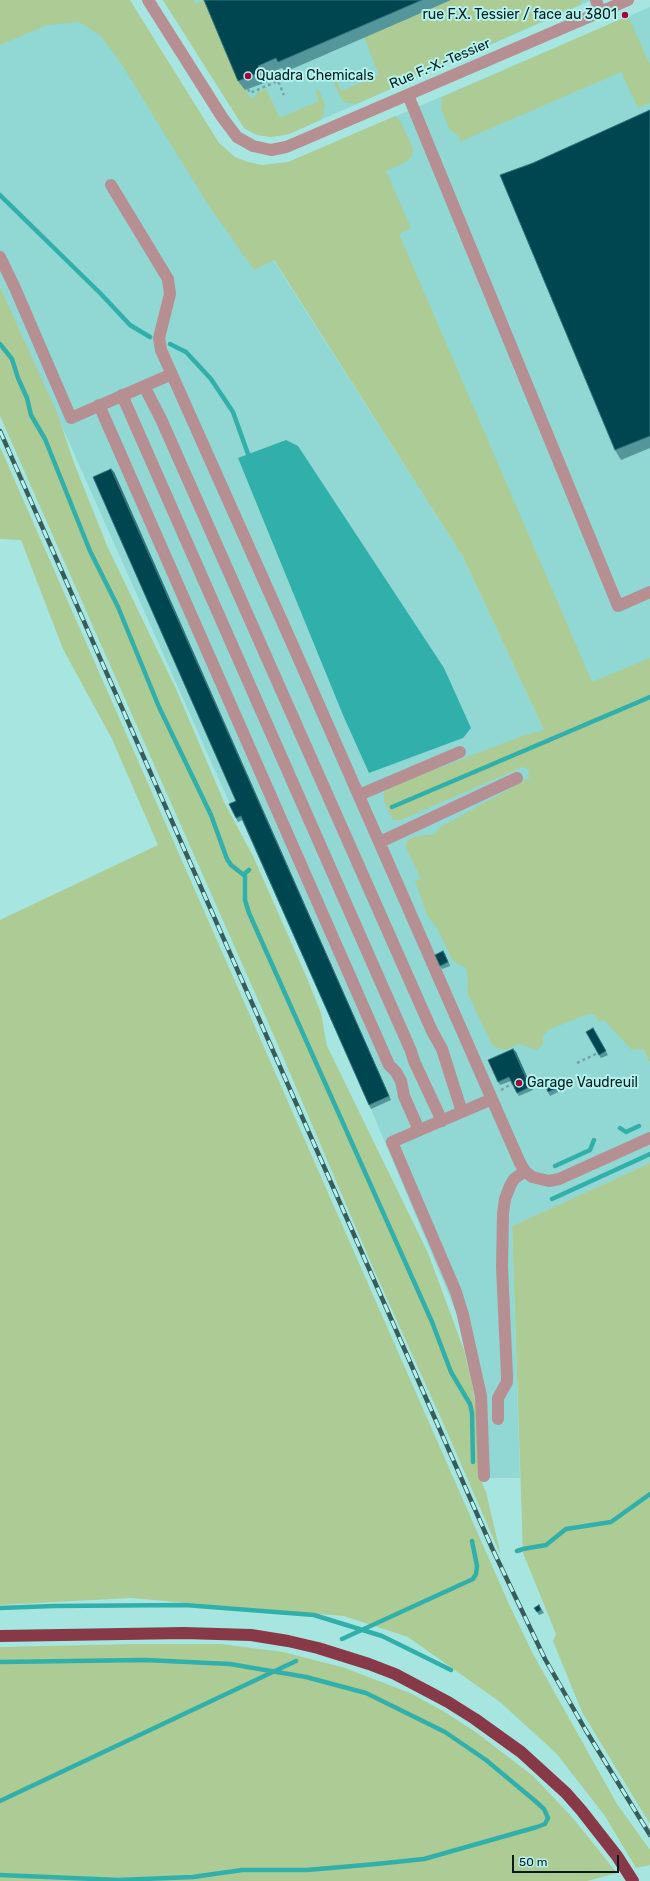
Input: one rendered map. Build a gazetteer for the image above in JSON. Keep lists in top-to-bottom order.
{
  "streets": {
    "street": ["Rue F.-X.-Tessier"]
  },
  "places": ["rue F.X. Tessier / face au 3801", "Quadra Chemicals", "Garage Vaudreuil"],
  "scale_bar": "50 m"
}
